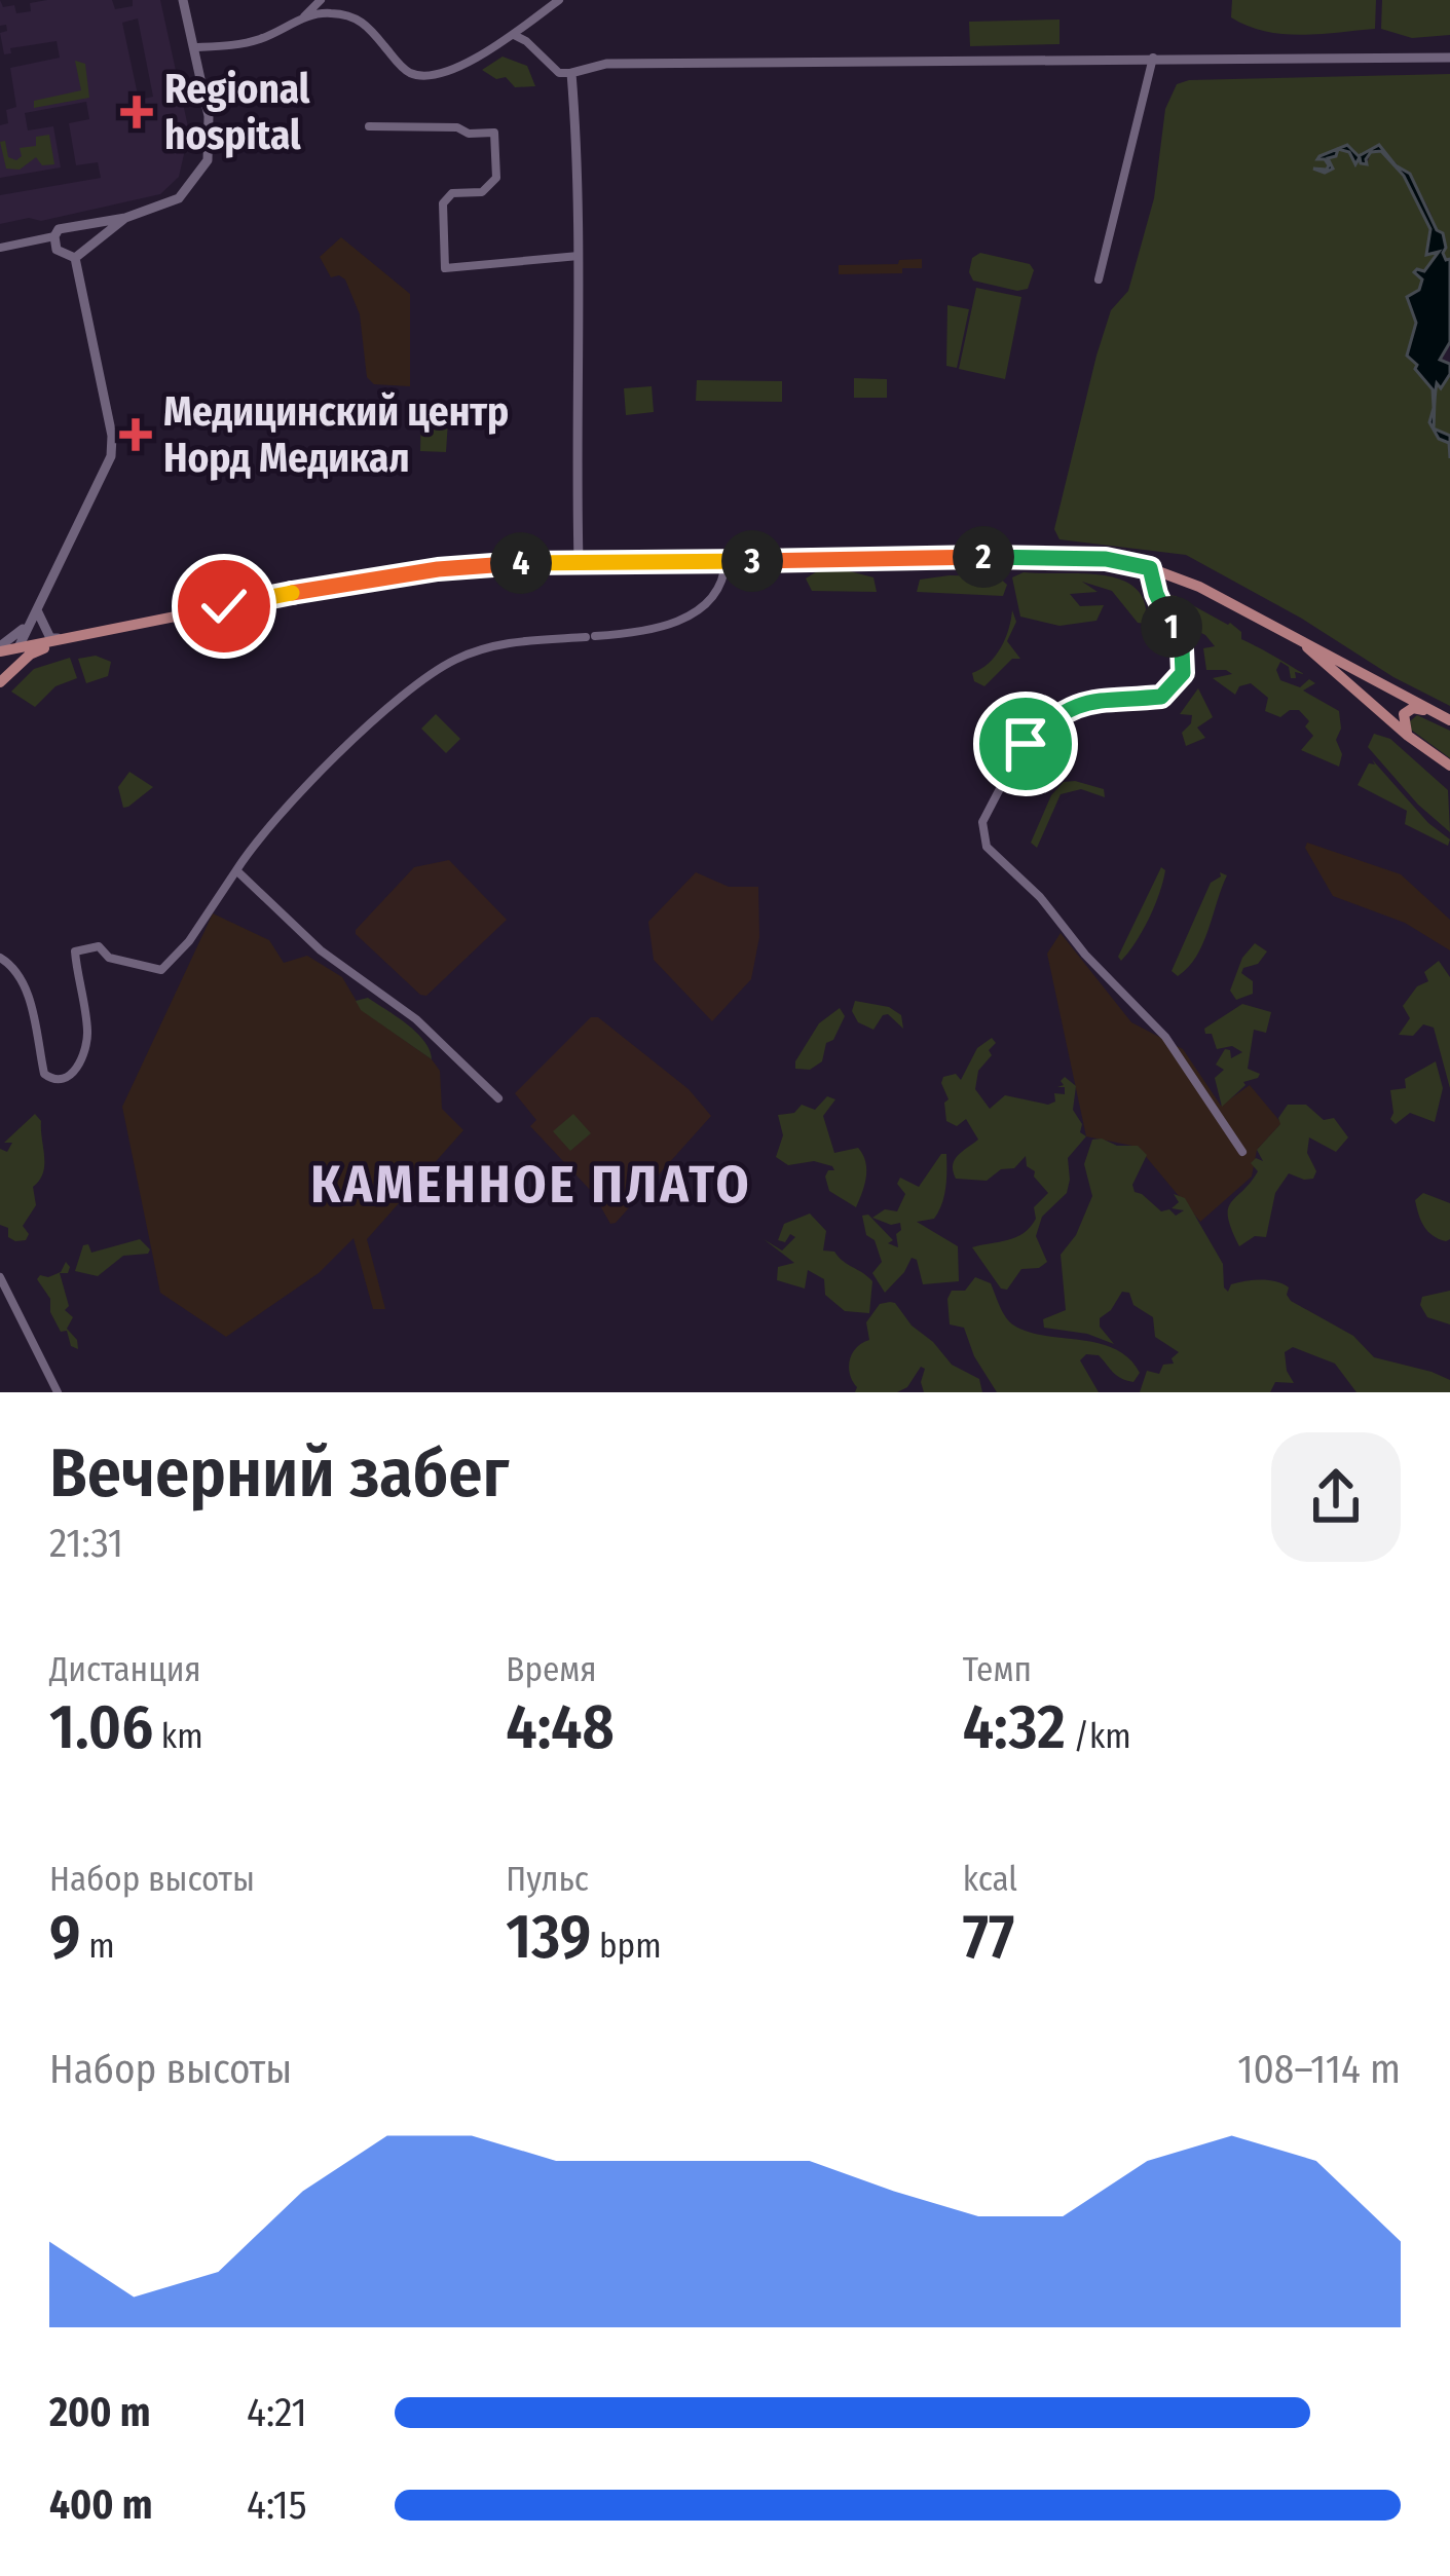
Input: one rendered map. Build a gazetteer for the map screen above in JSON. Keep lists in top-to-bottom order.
{
  "districts": ["КАМЕННОЕ ПЛАТО"],
  "places": {
    "health": ["Regional hospital", "Медицинский центр Норд Медикал"]
  },
  "page": {
    "pins": [
      "2",
      "3",
      "4",
      "1"
    ],
    "heading": ["Вечерний забег", "21:31"],
    "stats": [
      ["Дистанция", "1.06 km"],
      ["Время", "4:48"],
      ["Темп", "4:32 /km"],
      ["Набор высоты", "9 m"],
      ["Пульс", "139 bpm"],
      ["kcal", "77"]
    ],
    "chart": ["Набор высоты", "108–114 m"],
    "list": [
      {
        "name": "200 m",
        "note": "4:21"
      },
      {
        "name": "400 m",
        "note": "4:15"
      }
    ]
  }
}
